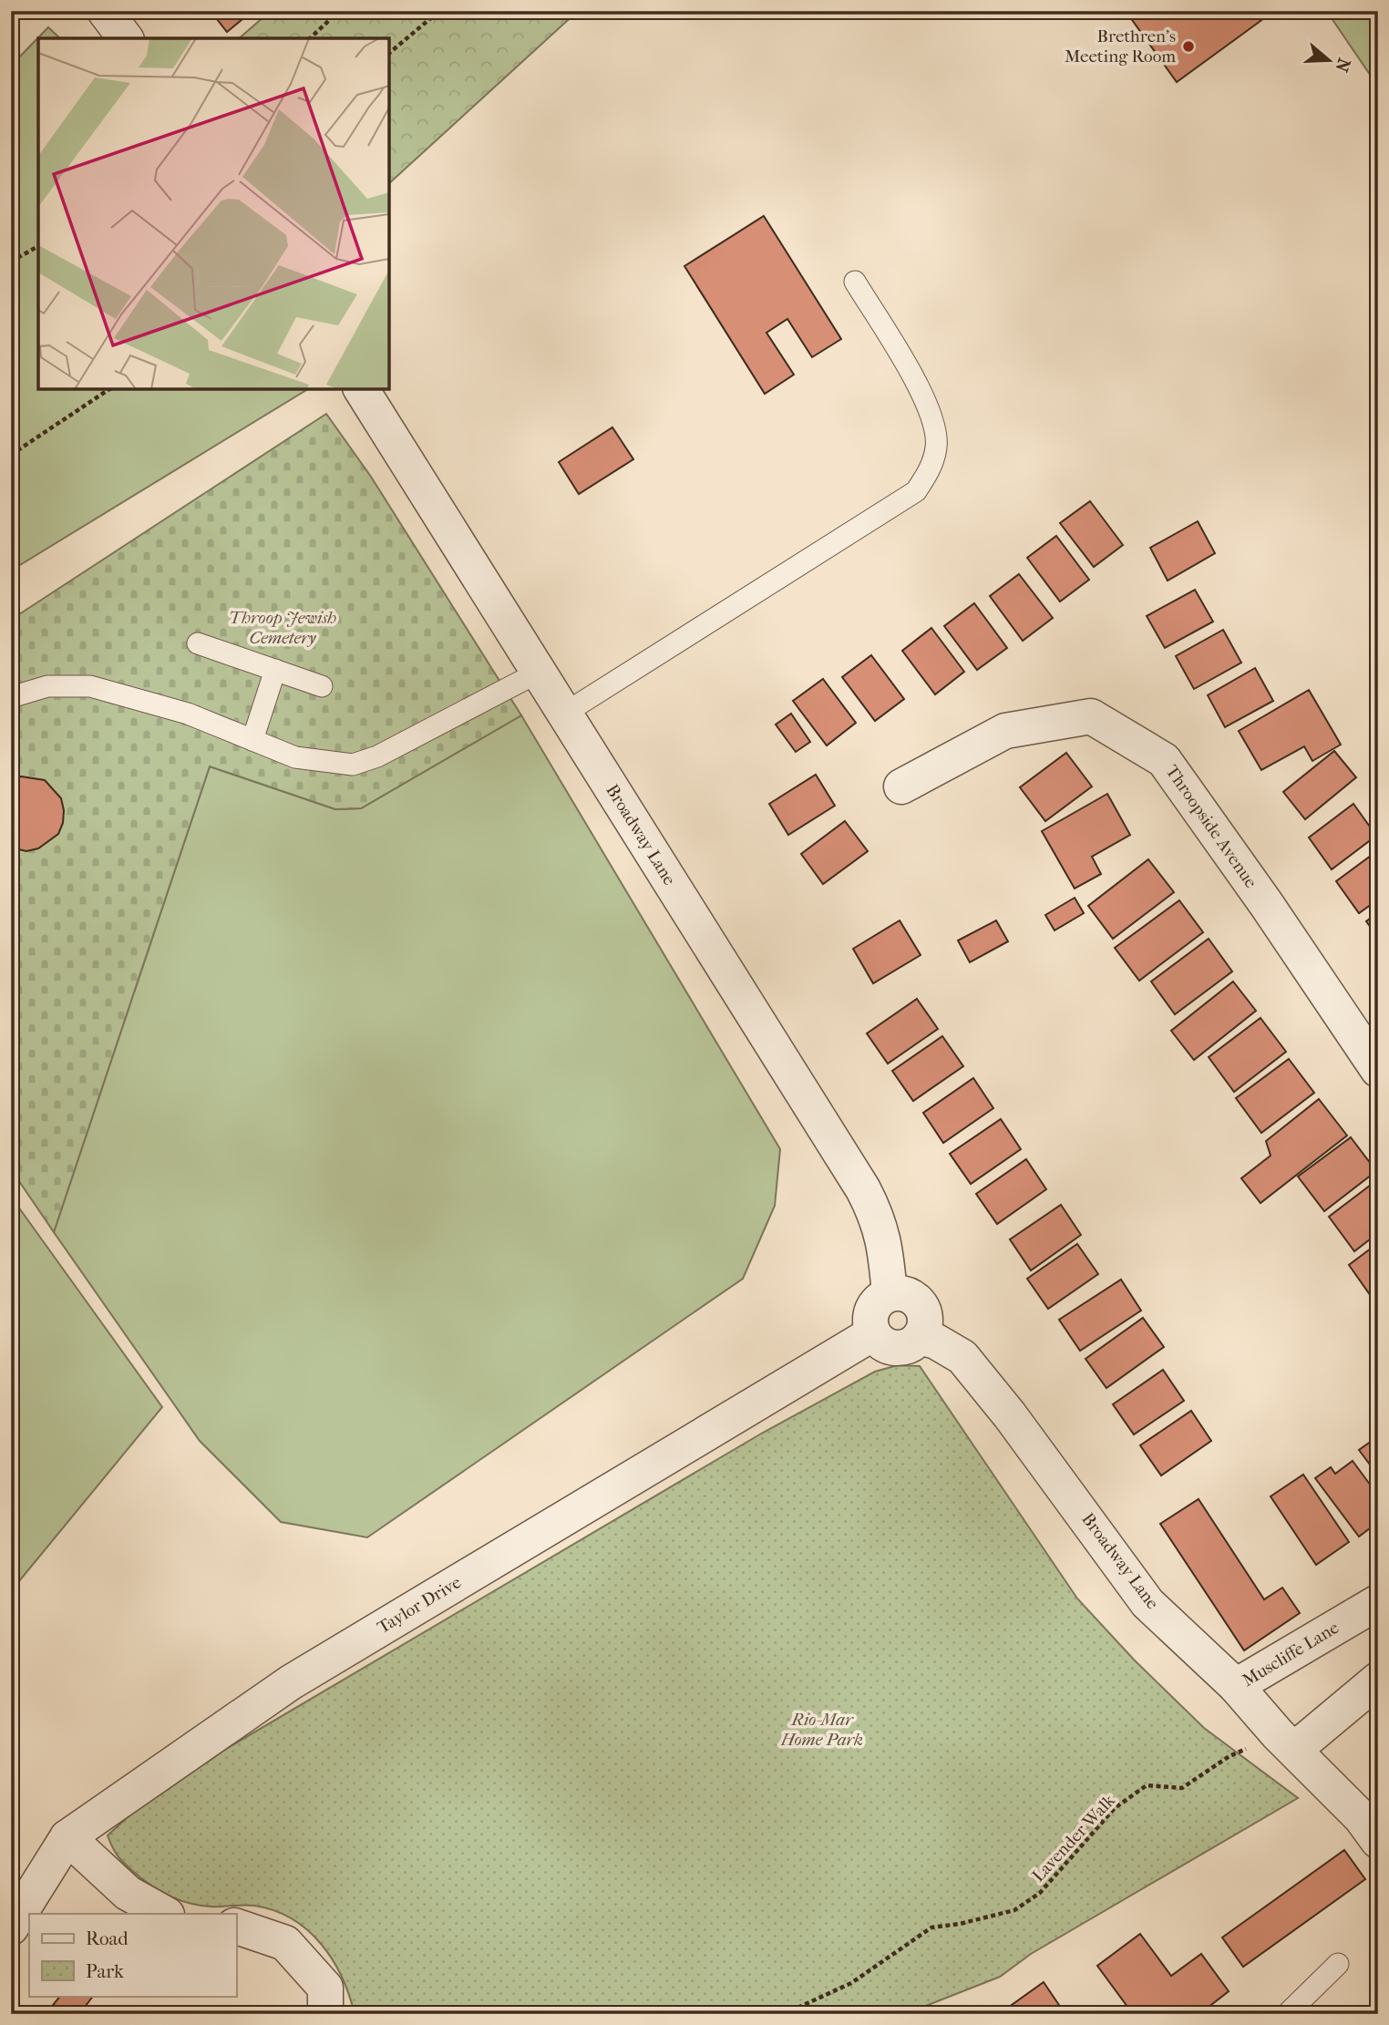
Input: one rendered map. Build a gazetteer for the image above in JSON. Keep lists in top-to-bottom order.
{
  "streets": {
    "street": [
      "Throopside Avenue",
      "Broadway Lane",
      "Taylor Drive",
      "Muscliffe Lane"
    ],
    "path": ["Lavender Walk"]
  },
  "crossings": [
    ["Broadway Lane", "Taylor Drive"],
    ["Broadway Lane", "Muscliffe Lane"],
    ["Broadway Lane", "Lavender Walk"]
  ],
  "parks": ["Throop Jewish Cemetery", "Rio-Mar Home Park"],
  "places": ["Brethren's Meeting Room"],
  "legend": ["Road", "Park"],
  "north": "right"
}
